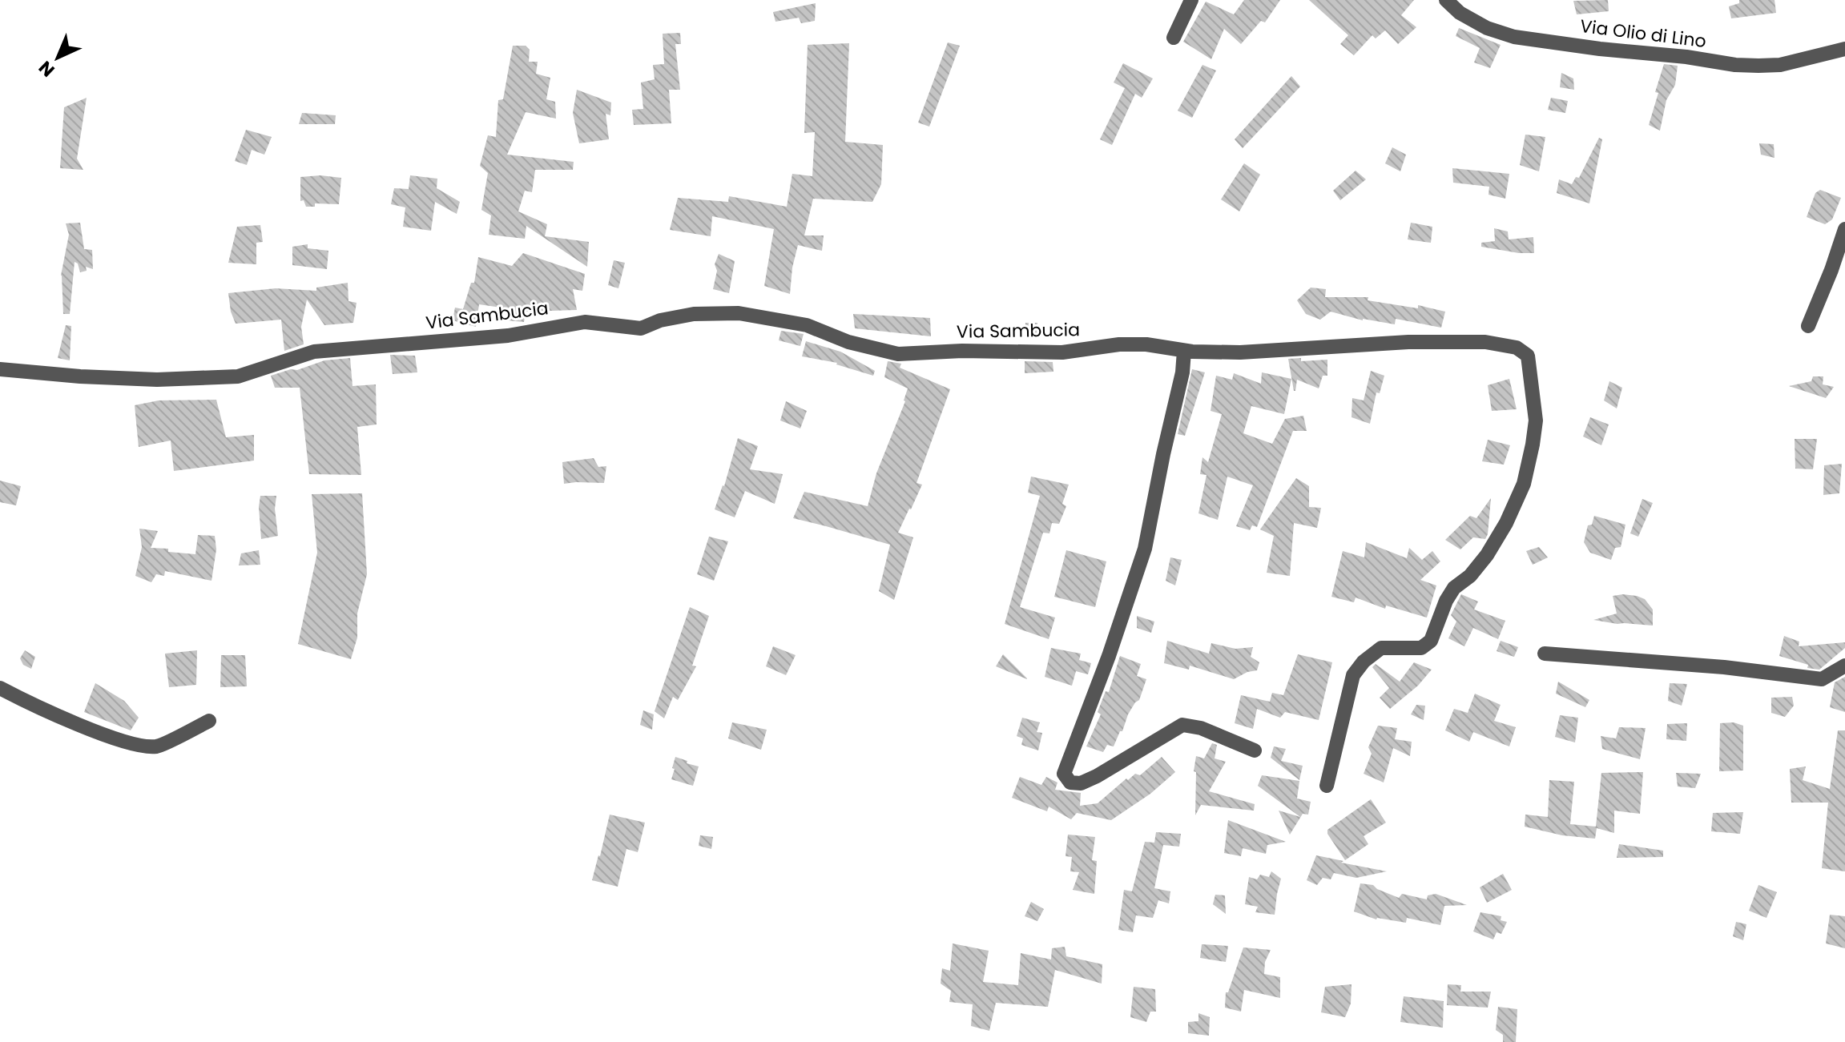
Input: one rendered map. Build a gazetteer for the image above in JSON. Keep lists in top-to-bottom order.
{
  "streets": {
    "street": ["Via Olio di Lino", "Via Sambucia"]
  },
  "north": "bottom left"
}
